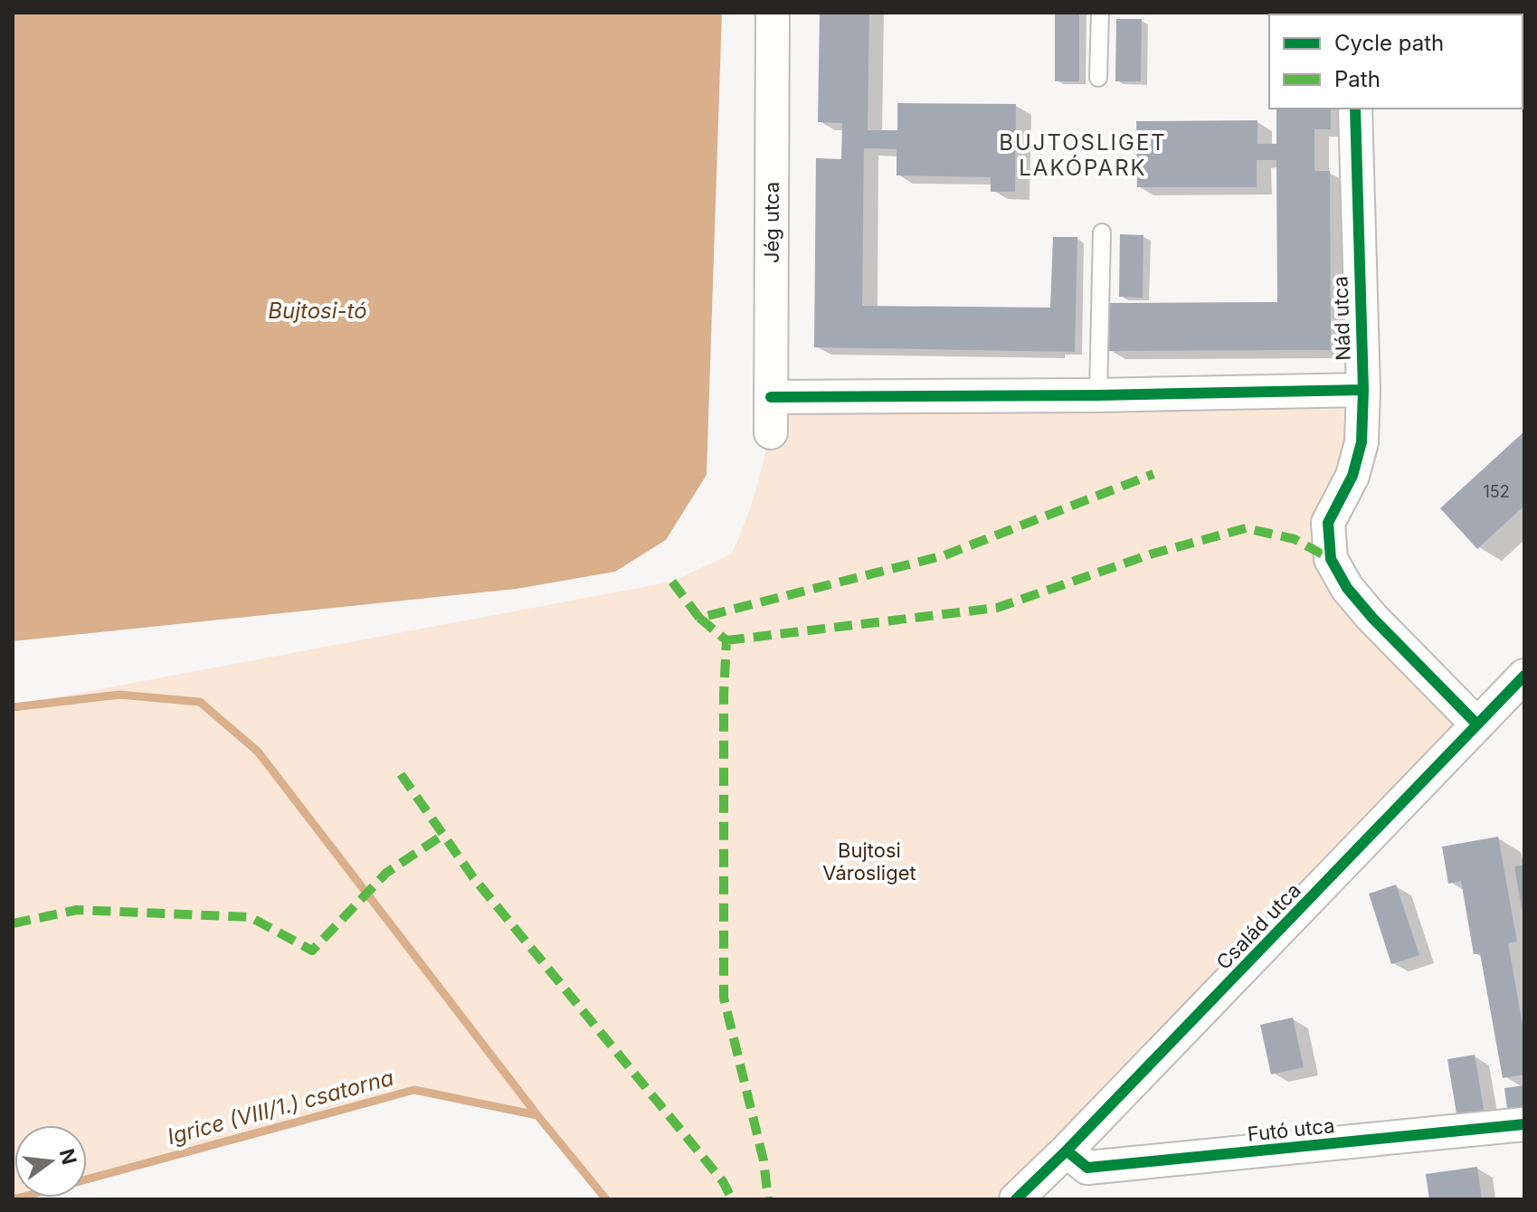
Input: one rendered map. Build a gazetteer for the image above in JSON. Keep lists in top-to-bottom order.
{
  "streets": {
    "street": [
      "Jég utca",
      "Nád utca",
      "Család utca",
      "Futó utca"
    ]
  },
  "crossings": [
    ["Nád utca", "Család utca"],
    ["Család utca", "Futó utca"]
  ],
  "districts": ["BUJTOSLIGET LAKÓPARK"],
  "water": ["Bujtosi-tó", "Igrice (VIII/1.) csatorna"],
  "parks": ["Bujtosi Városliget"],
  "house_numbers": ["152"],
  "legend": ["Cycle path", "Path"],
  "north": "right"
}
